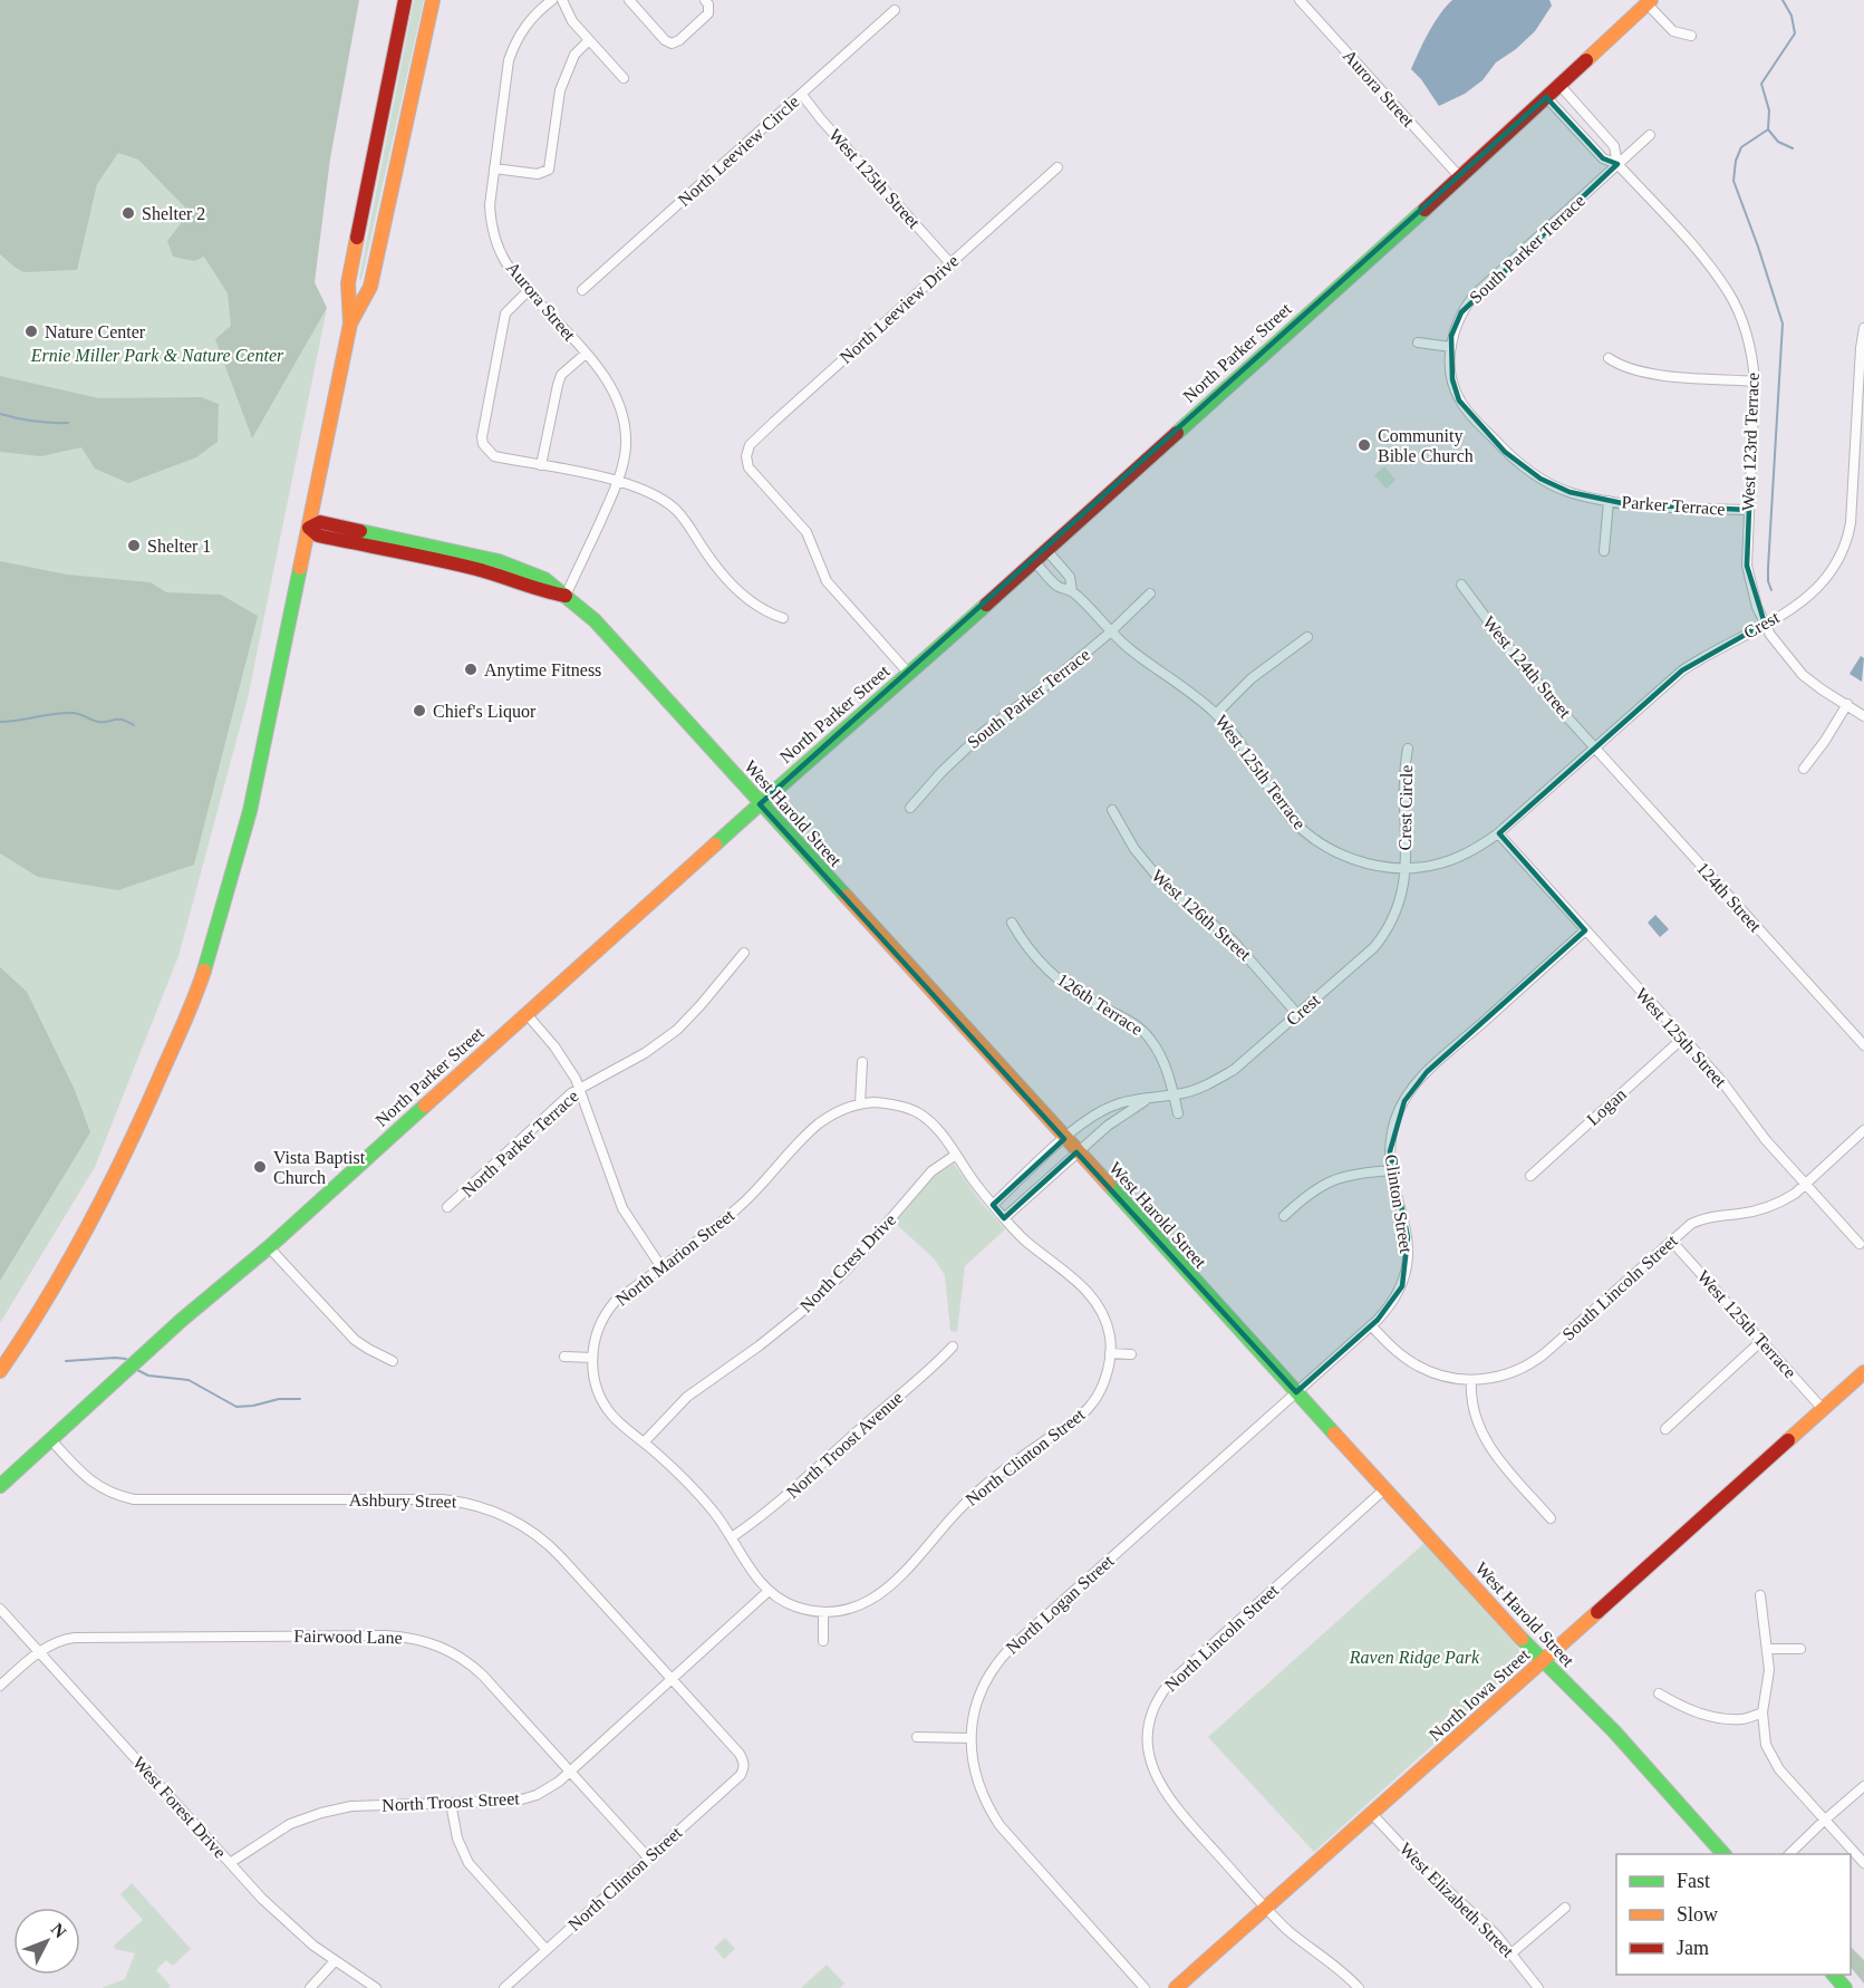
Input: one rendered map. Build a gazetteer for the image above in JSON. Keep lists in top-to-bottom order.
{
  "streets": {
    "main road": ["North Parker Street", "West Harold Street", "North Iowa Street"],
    "street": [
      "Aurora Street",
      "North Leeview Circle",
      "West 125th Street",
      "South Parker Terrace",
      "North Leeview Drive",
      "West 123rd Terrace",
      "Parker Terrace",
      "Crest",
      "West 124th Street",
      "West 125th Terrace",
      "Crest Circle",
      "124th Street",
      "West 126th Street",
      "126th Terrace",
      "Logan",
      "North Parker Terrace",
      "Clinton Street",
      "North Marion Street",
      "North Crest Drive",
      "South Lincoln Street",
      "North Troost Avenue",
      "North Clinton Street",
      "Ashbury Street",
      "North Logan Street",
      "Fairwood Lane",
      "North Lincoln Street",
      "North Troost Street",
      "West Forest Drive",
      "West Elizabeth Street"
    ]
  },
  "crossings": [
    ["Aurora Street", "North Parker Street"],
    ["Aurora Street", "West Harold Street"],
    ["North Leeview Circle", "West 125th Street"],
    ["West 125th Street", "North Leeview Drive"],
    ["West 125th Street", "Crest"],
    ["West 125th Street", "West 125th Terrace"],
    ["West 125th Street", "Logan"],
    ["West 125th Street", "Clinton Street"],
    ["West 125th Street", "South Lincoln Street"],
    ["South Parker Terrace", "West 123rd Terrace"],
    ["South Parker Terrace", "Parker Terrace"],
    ["South Parker Terrace", "West 125th Terrace"],
    ["North Leeview Drive", "North Parker Street"],
    ["North Parker Street", "West 123rd Terrace"],
    ["North Parker Street", "West 125th Terrace"],
    ["North Parker Street", "West Harold Street"],
    ["North Parker Street", "Ashbury Street"],
    ["West 123rd Terrace", "Parker Terrace"],
    ["West 123rd Terrace", "Crest"],
    ["Crest", "West 124th Street"],
    ["Crest", "West 125th Terrace"],
    ["Crest", "Crest Circle"],
    ["Crest", "West Harold Street"],
    ["Crest", "124th Street"],
    ["Crest", "West 126th Street"],
    ["Crest", "126th Terrace"],
    ["West 124th Street", "124th Street"],
    ["West 125th Terrace", "Crest Circle"],
    ["West 125th Terrace", "South Lincoln Street"],
    ["West 125th Terrace", "North Iowa Street"],
    ["West Harold Street", "Clinton Street"],
    ["West Harold Street", "North Logan Street"],
    ["West Harold Street", "North Lincoln Street"],
    ["West Harold Street", "North Iowa Street"],
    ["Clinton Street", "South Lincoln Street"],
    ["Clinton Street", "North Logan Street"],
    ["North Clinton Street", "Ashbury Street"],
    ["North Clinton Street", "Fairwood Lane"],
    ["Ashbury Street", "North Troost Street"],
    ["Fairwood Lane", "North Troost Street"],
    ["Fairwood Lane", "West Forest Drive"],
    ["North Lincoln Street", "North Iowa Street"],
    ["North Iowa Street", "West Elizabeth Street"],
    ["North Troost Street", "West Forest Drive"]
  ],
  "parks": ["Ernie Miller Park & Nature Center", "Raven Ridge Park"],
  "places": [
    "Shelter 2",
    "Nature Center",
    "Community Bible Church",
    "Shelter 1",
    "Anytime Fitness",
    "Chief's Liquor",
    "Vista Baptist Church"
  ],
  "legend": ["Fast", "Slow", "Jam"],
  "north": "top right"
}
